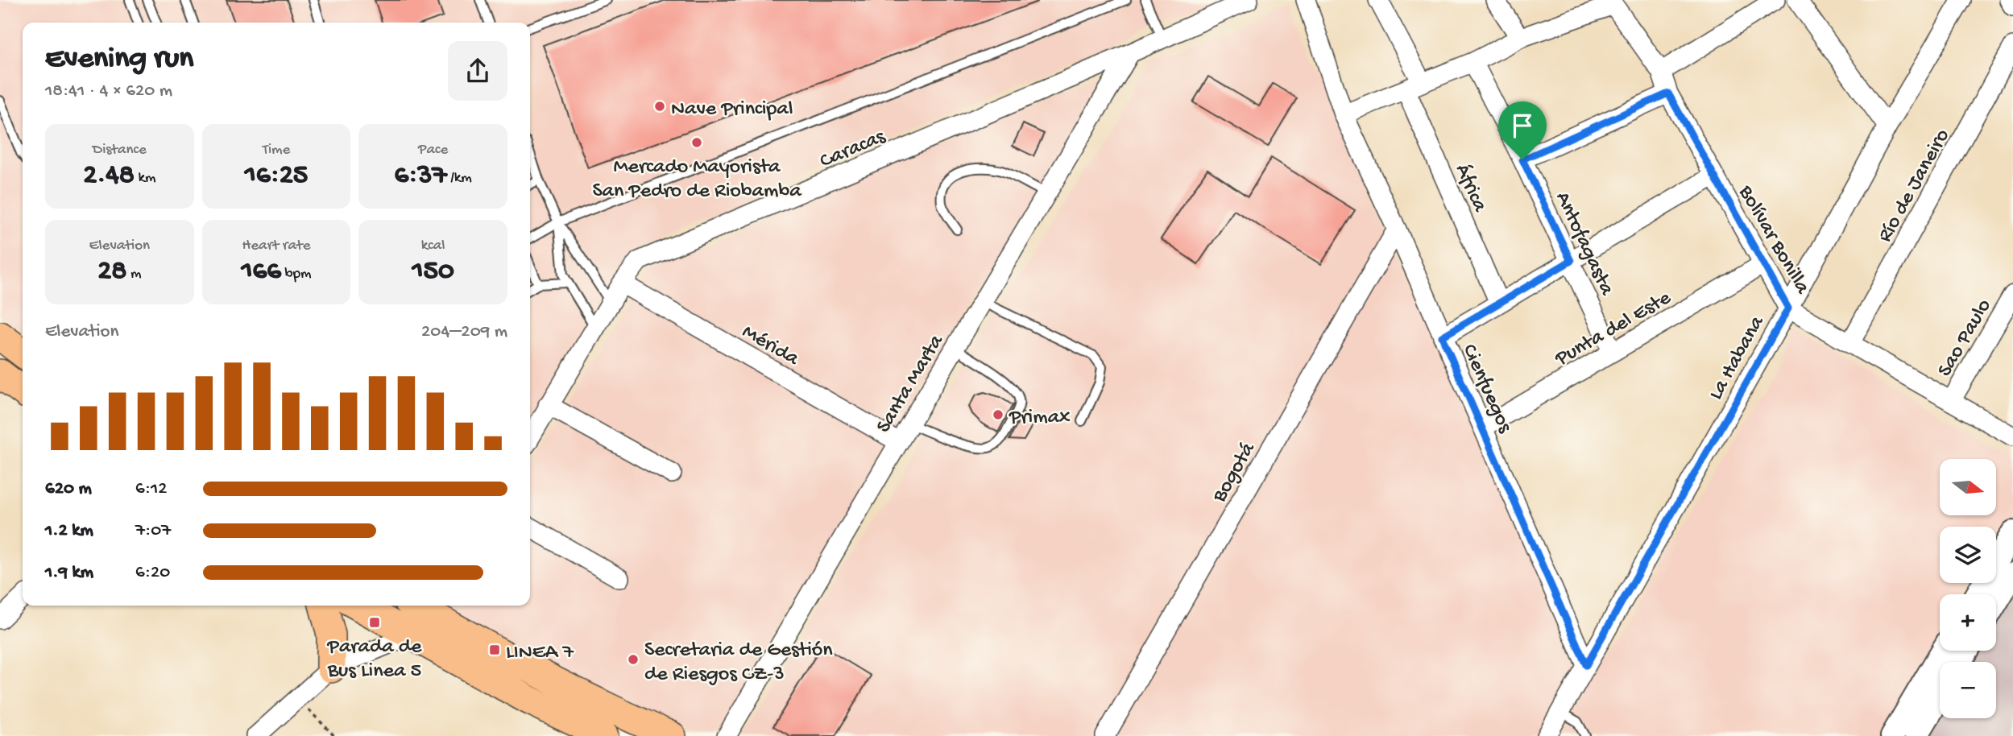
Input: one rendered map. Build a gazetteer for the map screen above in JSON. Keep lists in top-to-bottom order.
{
  "streets": {
    "street": [
      "Caracas",
      "Río de Janeiro",
      "África",
      "Bolívar Bonilla",
      "Antofagasta",
      "Punta del Este",
      "Sao Paulo",
      "Mérida",
      "La Habana",
      "Santa Marta",
      "Cienfuegos",
      "Bogotá"
    ]
  },
  "crossings": [
    ["Caracas", "Mérida"],
    ["Caracas", "Santa Marta"],
    ["Río de Janeiro", "Bolívar Bonilla"],
    ["Bolívar Bonilla", "Punta del Este"],
    ["Bolívar Bonilla", "Sao Paulo"],
    ["Bolívar Bonilla", "La Habana"],
    ["Antofagasta", "Punta del Este"],
    ["Punta del Este", "Cienfuegos"],
    ["Mérida", "Santa Marta"],
    ["La Habana", "Cienfuegos"],
    ["Cienfuegos", "Bogotá"]
  ],
  "places": {
    "other": [
      "Nave Principal",
      "Mercado Mayorista San Pedro de Riobamba",
      "Primax",
      "Secretaria de Gestión de Riesgos CZ-3"
    ],
    "transit": ["Parada de Bus Linea 5", "LINEA 7"]
  },
  "north": "right",
  "page": {
    "heading": ["Evening run", "18:41 · 4 × 620 m"],
    "stats": [
      ["Distance", "2.48 km"],
      ["Time", "16:25"],
      ["Pace", "6:37 /km"],
      ["Elevation", "28 m"],
      ["Heart rate", "166 bpm"],
      ["kcal", "150"]
    ],
    "chart": ["Elevation", "204–209 m"],
    "map_buttons": ["+", "−"],
    "list": [
      {
        "name": "620 m",
        "note": "6:12"
      },
      {
        "name": "1.2 km",
        "note": "7:07"
      },
      {
        "name": "1.9 km",
        "note": "6:20"
      }
    ]
  }
}
